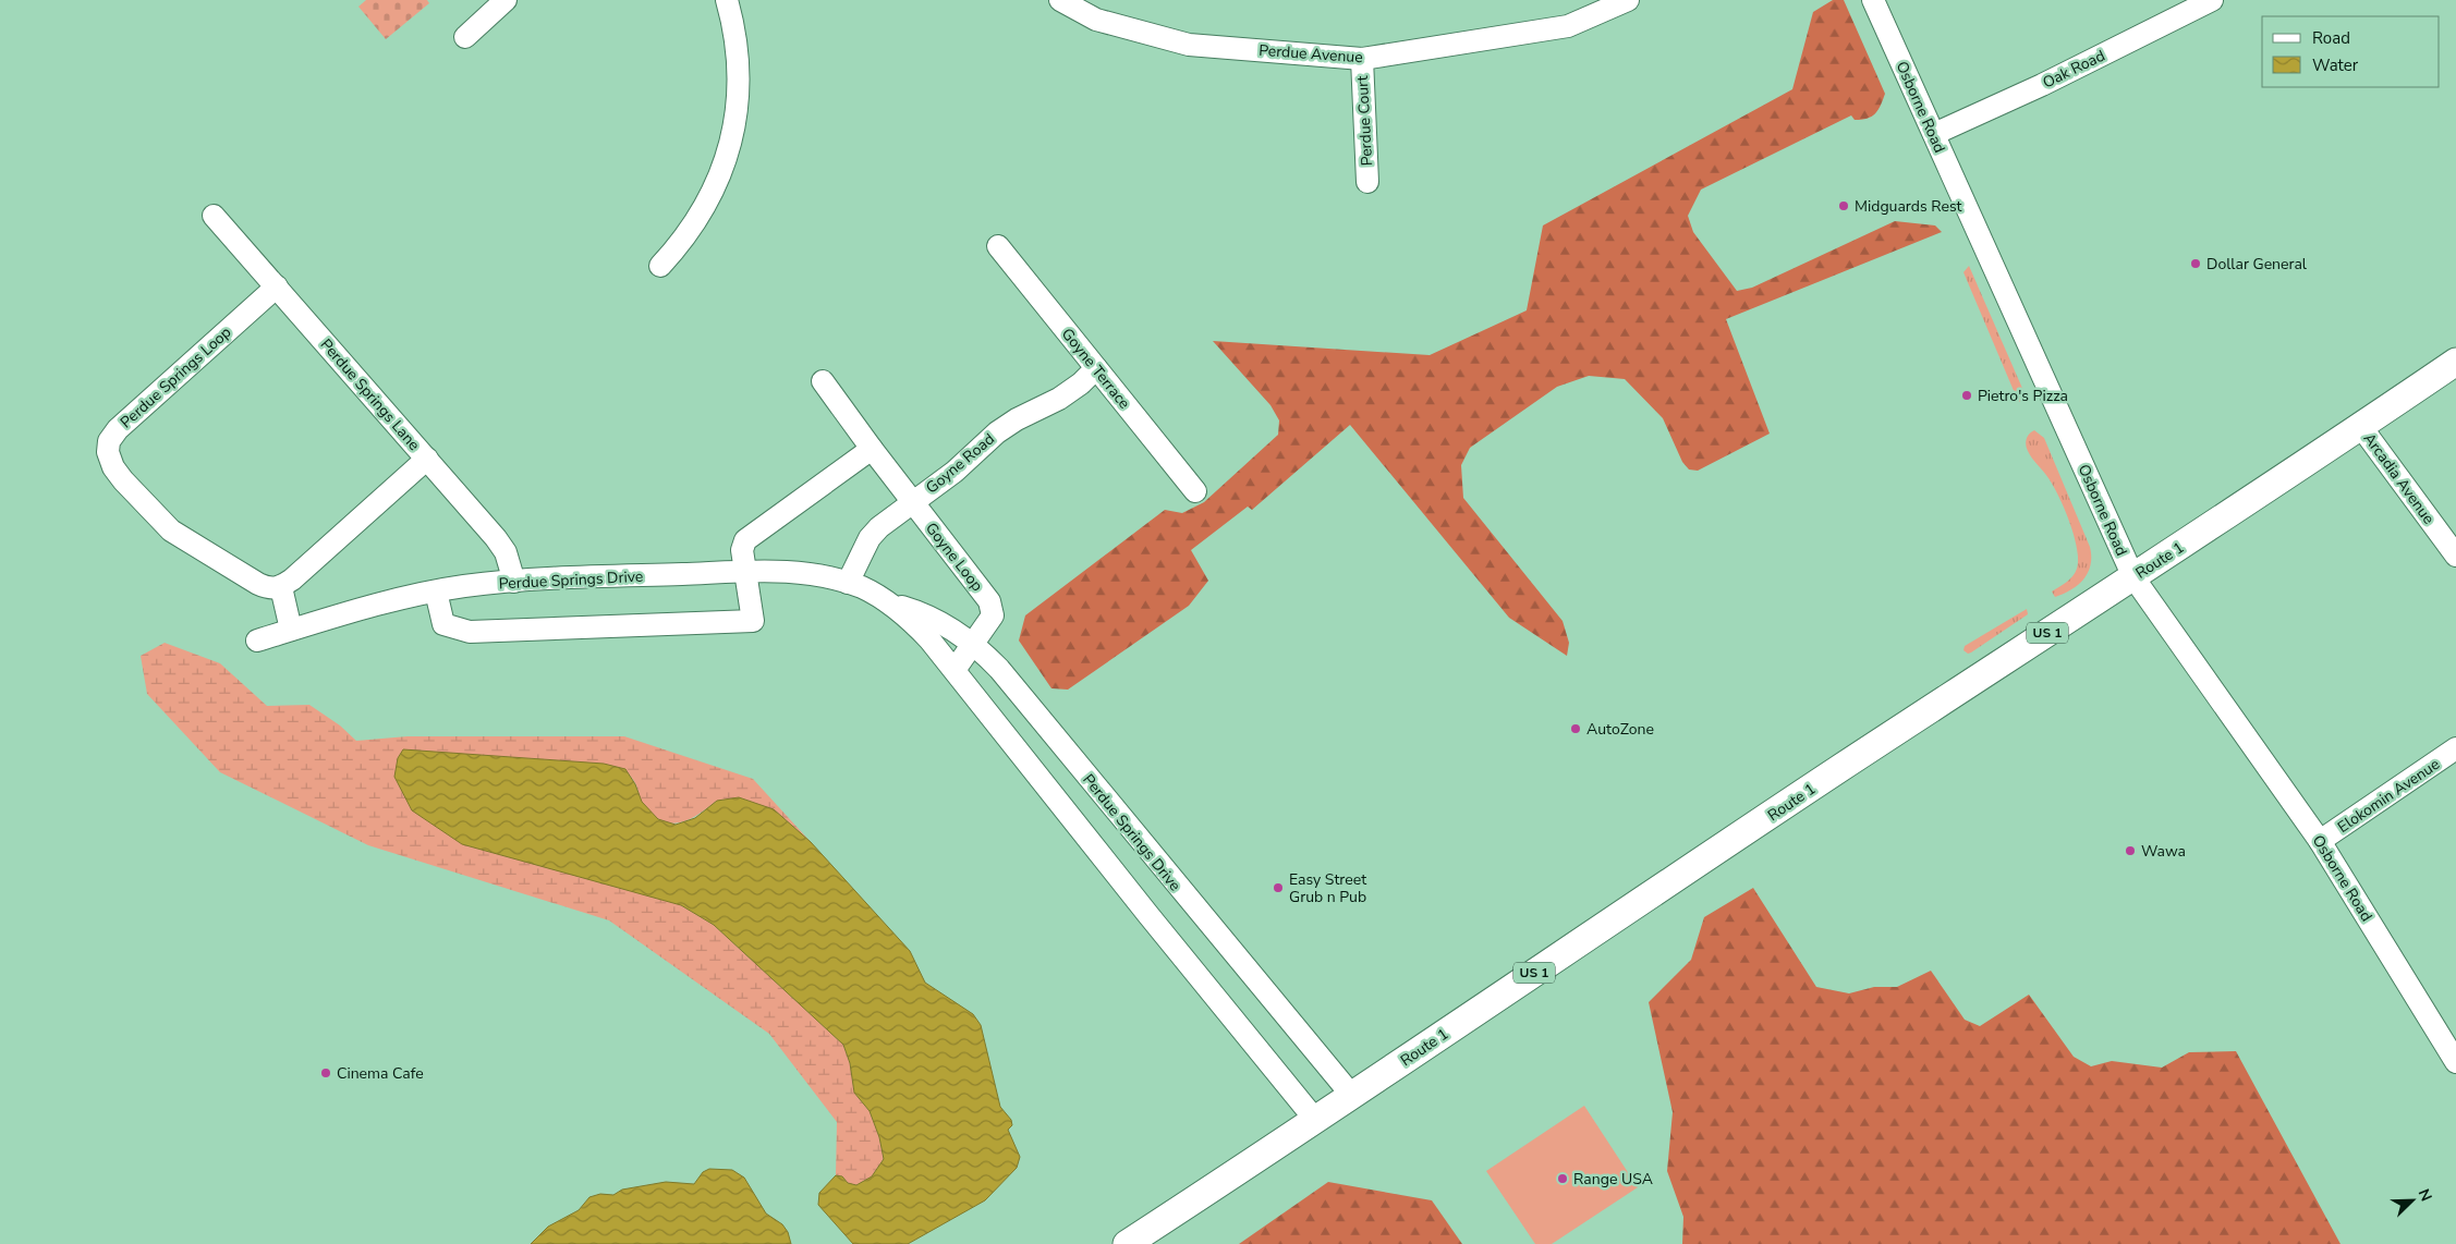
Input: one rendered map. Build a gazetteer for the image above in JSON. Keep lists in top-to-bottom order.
{
  "streets": {
    "main road": ["Route 1", "US 1"],
    "street": [
      "Perdue Avenue",
      "Oak Road",
      "Osborne Road",
      "Perdue Court",
      "Goyne Terrace",
      "Perdue Springs Loop",
      "Perdue Springs Lane",
      "Goyne Road",
      "Arcadia Avenue",
      "Goyne Loop",
      "Perdue Springs Drive",
      "Elokomin Avenue"
    ]
  },
  "crossings": [
    ["Perdue Avenue", "Perdue Court"],
    ["Oak Road", "Osborne Road"],
    ["Osborne Road", "Route 1"],
    ["Osborne Road", "Elokomin Avenue"],
    ["Goyne Terrace", "Goyne Road"],
    ["Perdue Springs Loop", "Perdue Springs Lane"],
    ["Perdue Springs Lane", "Perdue Springs Drive"],
    ["Goyne Road", "Goyne Loop"],
    ["Goyne Road", "Perdue Springs Drive"],
    ["Arcadia Avenue", "Route 1"],
    ["Goyne Loop", "Perdue Springs Drive"],
    ["Route 1", "Perdue Springs Drive"]
  ],
  "places": [
    "Midguards Rest",
    "Dollar General",
    "Pietro's Pizza",
    "AutoZone",
    "Wawa",
    "Easy Street Grub n Pub",
    "Cinema Cafe",
    "Range USA"
  ],
  "legend": ["Road", "Water"],
  "north": "top right"
}
